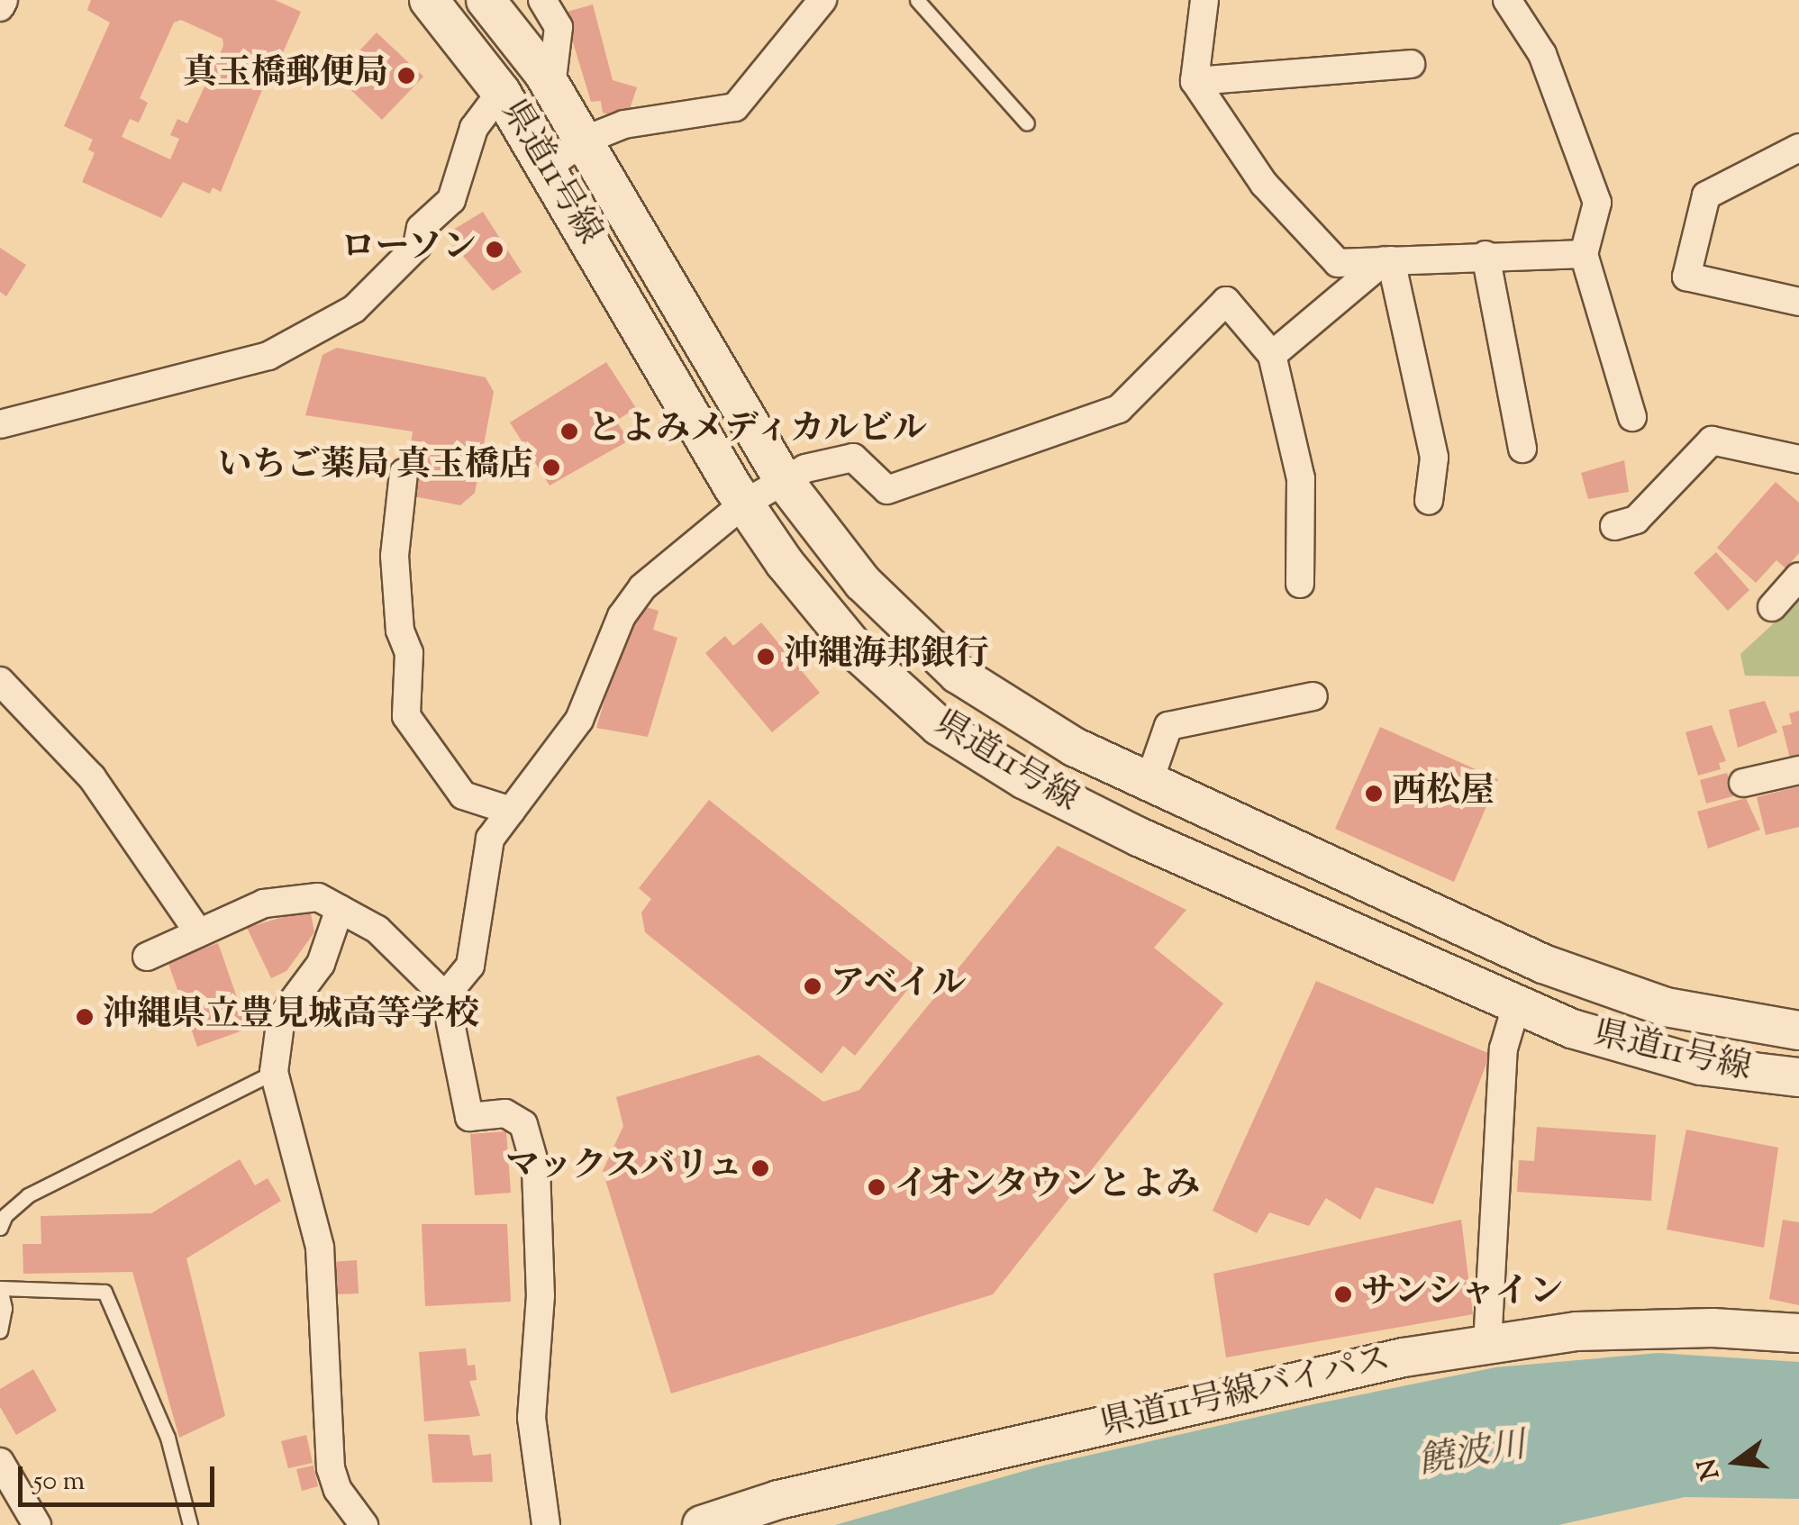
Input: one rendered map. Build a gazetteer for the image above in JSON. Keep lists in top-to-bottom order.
{
  "streets": {
    "main road": ["県道11号線", "県道11号線バイパス"]
  },
  "water": ["饒波川"],
  "places": [
    "真玉橋郵便局",
    "ローソン",
    "とよみメディカルビル",
    "いちご薬局 真玉橋店",
    "沖縄海邦銀行",
    "西松屋",
    "アベイル",
    "沖縄県立豊見城高等学校",
    "マックスバリュ",
    "イオンタウンとよみ",
    "サンシャイン"
  ],
  "scale_bar": "50 m",
  "north": "left"
}
